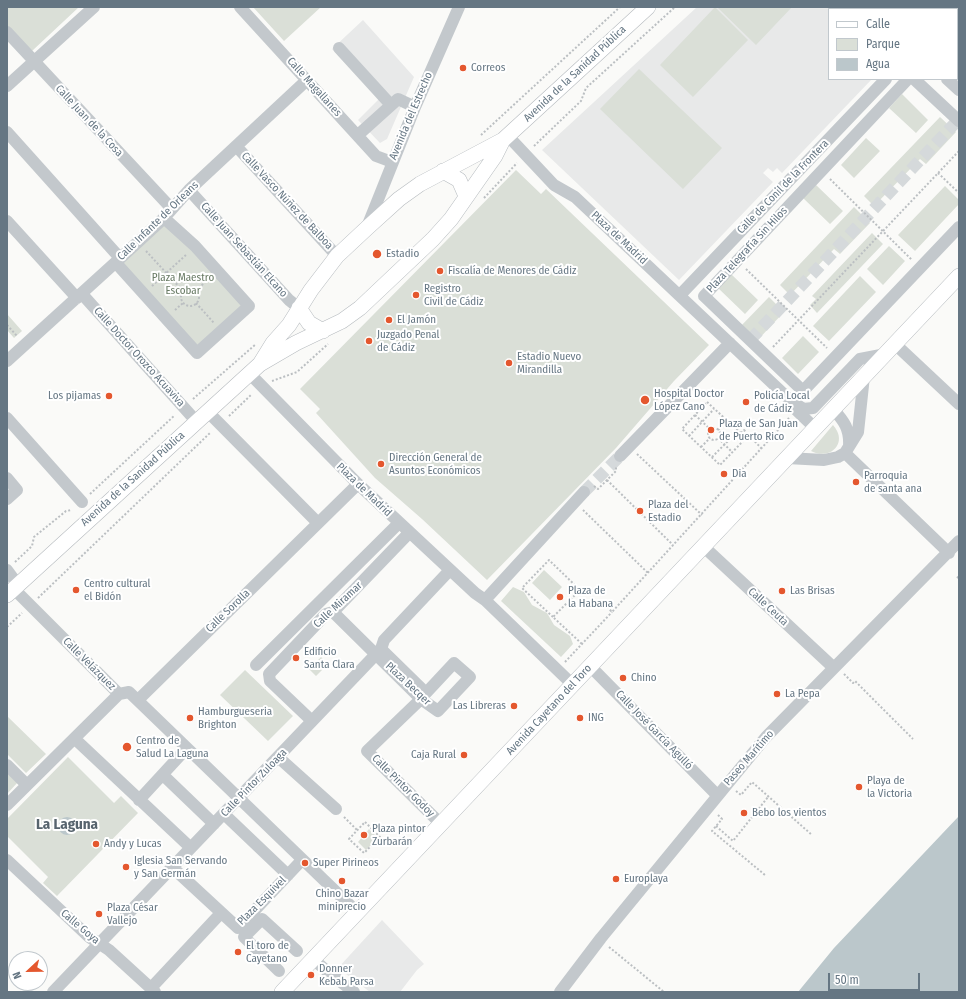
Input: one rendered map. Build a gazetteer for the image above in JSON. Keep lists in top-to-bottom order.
{
  "streets": {
    "main road": ["Avenida de la Sanidad Pública", "Avenida Cayetano del Toro"],
    "street": [
      "Calle Magallanes",
      "Avenida del Estrecho",
      "Calle Juan de la Cosa",
      "Calle de Conil de la Frontera",
      "Calle Vasco Núñez de Balboa",
      "Calle Infante de Orleans",
      "Plaza de Madrid",
      "Calle Juan Sebastián Elcano",
      "Plaza Telegrafía Sin Hilos",
      "Calle Doctor Orozco Acuaviva",
      "Calle Miramar",
      "Calle Ceuta",
      "Calle Sorolla",
      "Calle Velázquez",
      "Plaza Becqer",
      "Calle José García Agulló",
      "Paseo Marítimo",
      "Calle Pintor Zuloaga",
      "Calle Pintor Godoy",
      "Plaza Esquivel",
      "Calle Goya"
    ]
  },
  "crossings": [
    ["Avenida de la Sanidad Pública", "Avenida del Estrecho"],
    ["Avenida de la Sanidad Pública", "Calle Vasco Núñez de Balboa"],
    ["Avenida de la Sanidad Pública", "Plaza de Madrid"],
    ["Avenida de la Sanidad Pública", "Calle Juan Sebastián Elcano"],
    ["Avenida de la Sanidad Pública", "Calle Doctor Orozco Acuaviva"],
    ["Avenida de la Sanidad Pública", "Calle Velázquez"],
    ["Calle Magallanes", "Avenida del Estrecho"],
    ["Calle Magallanes", "Calle Infante de Orleans"],
    ["Calle Juan de la Cosa", "Calle Infante de Orleans"],
    ["Calle de Conil de la Frontera", "Plaza de Madrid"],
    ["Calle Vasco Núñez de Balboa", "Calle Infante de Orleans"],
    ["Calle Infante de Orleans", "Calle Juan Sebastián Elcano"],
    ["Calle Infante de Orleans", "Calle Doctor Orozco Acuaviva"],
    ["Plaza de Madrid", "Calle Miramar"],
    ["Plaza de Madrid", "Calle Sorolla"],
    ["Plaza de Madrid", "Avenida Cayetano del Toro"],
    ["Plaza de Madrid", "Calle Pintor Zuloaga"],
    ["Calle Miramar", "Calle Pintor Zuloaga"],
    ["Calle Ceuta", "Avenida Cayetano del Toro"],
    ["Calle Ceuta", "Paseo Marítimo"],
    ["Calle Sorolla", "Calle Velázquez"],
    ["Calle Velázquez", "Avenida Cayetano del Toro"],
    ["Calle Velázquez", "Calle Pintor Zuloaga"],
    ["Calle Velázquez", "Plaza Esquivel"],
    ["Plaza Becqer", "Calle Pintor Zuloaga"],
    ["Plaza Becqer", "Calle Pintor Godoy"],
    ["Avenida Cayetano del Toro", "Calle José García Agulló"],
    ["Avenida Cayetano del Toro", "Calle Pintor Godoy"],
    ["Calle José García Agulló", "Paseo Marítimo"],
    ["Calle Pintor Zuloaga", "Plaza Esquivel"],
    ["Calle Pintor Zuloaga", "Calle Goya"],
    ["Plaza Esquivel", "Calle Goya"]
  ],
  "districts": ["La Laguna"],
  "parks": ["Plaza Maestro Escobar"],
  "places": [
    "Correos",
    "Estadio",
    "Fiscalía de Menores de Cádiz",
    "Registro Civil de Cádiz",
    "El Jamón",
    "Juzgado Penal de Cádiz",
    "Estadio Nuevo Mirandilla",
    "Los pijamas",
    "Hospital Doctor López Cano",
    "Policía Local de Cádiz",
    "Plaza de San Juan de Puerto Rico",
    "Dirección General de Asuntos Económicos",
    "Dia",
    "Parroquia de santa ana",
    "Plaza del Estadio",
    "Centro cultural el Bidón",
    "Las Brisas",
    "Plaza de la Habana",
    "Edificio Santa Clara",
    "Chino",
    "La Pepa",
    "Las Libreras",
    "Hamburgueseria Brighton",
    "ING",
    "Centro de Salud La Laguna",
    "Caja Rural",
    "Playa de la Victoria",
    "Bebo los vientos",
    "Plaza pintor Zurbarán",
    "Andy y Lucas",
    "Super Pirineos",
    "Iglesia San Servando y San Germán",
    "Europlaya",
    "Chino Bazar miniprecio",
    "Plaza César Vallejo",
    "El toro de Cayetano",
    "Donner Kebab Parsa"
  ],
  "legend": ["Calle", "Parque", "Agua"],
  "scale_bar": "50 m",
  "north": "left"
}
